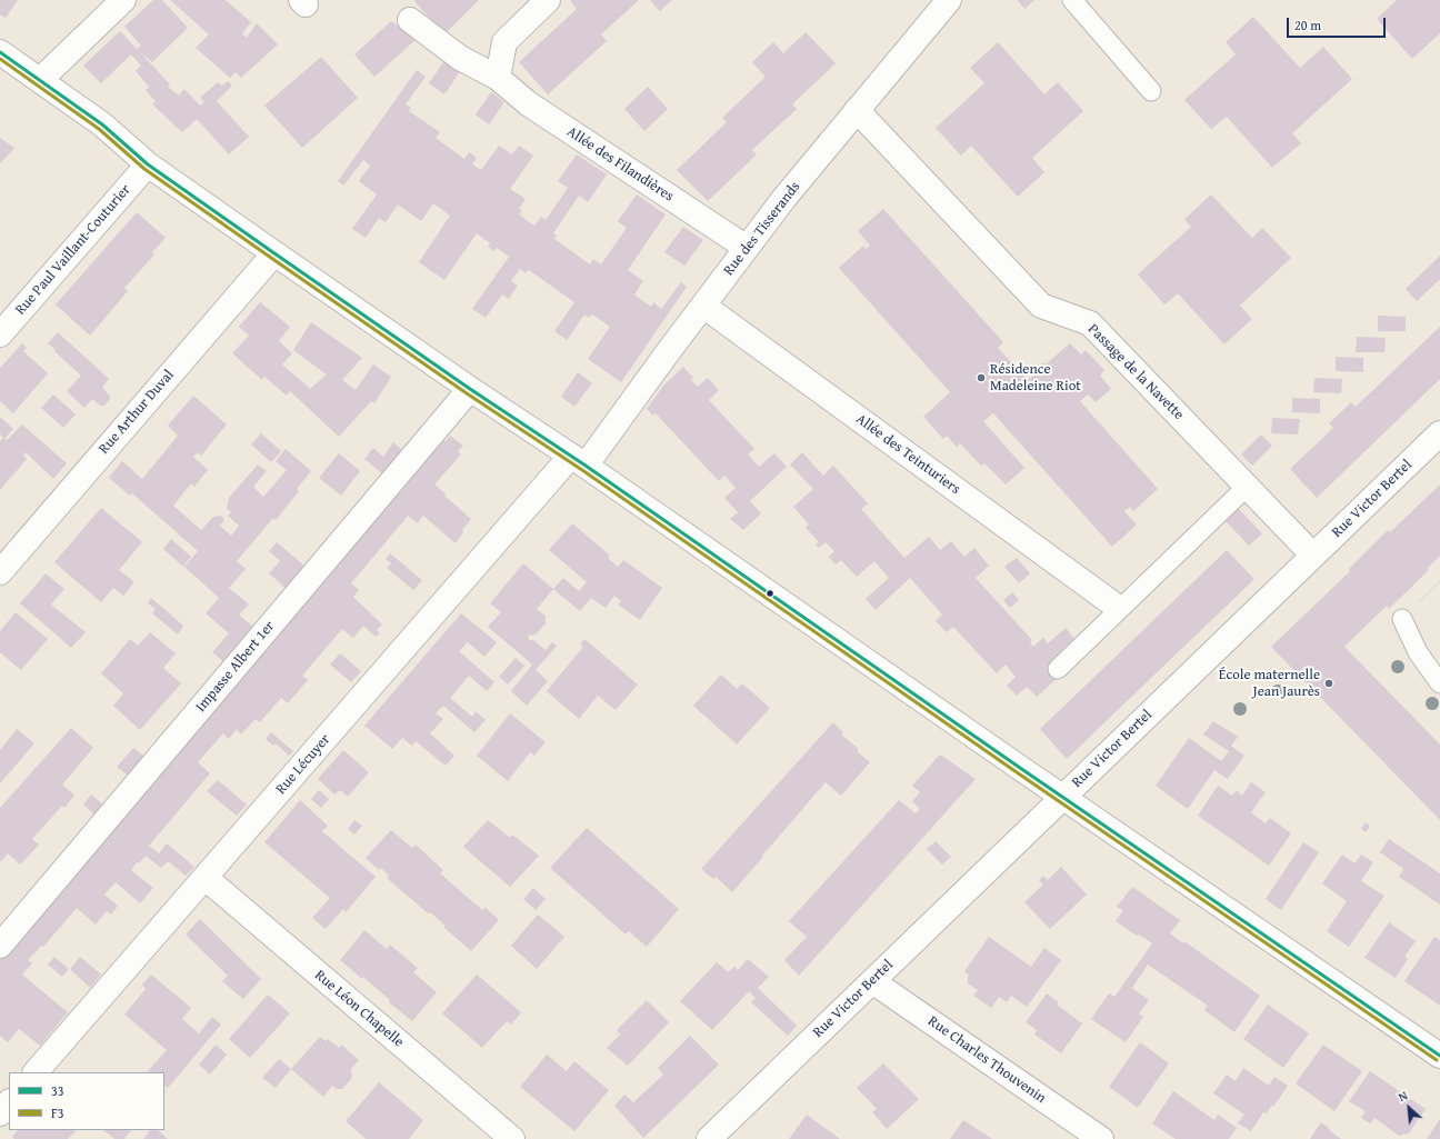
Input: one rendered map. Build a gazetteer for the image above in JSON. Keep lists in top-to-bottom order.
{
  "streets": {
    "street": [
      "Allée des Filandières",
      "Rue des Tisserands",
      "Rue Paul Vaillant-Couturier",
      "Passage de la Navette",
      "Rue Arthur Duval",
      "Allée des Teinturiers",
      "Rue Victor Bertel",
      "Impasse Albert 1er",
      "Rue Lécuyer",
      "Rue Léon Chapelle",
      "Rue Charles Thouvenin"
    ]
  },
  "crossings": [
    ["Allée des Filandières", "Rue des Tisserands"],
    ["Rue des Tisserands", "Passage de la Navette"],
    ["Rue des Tisserands", "Allée des Teinturiers"],
    ["Rue des Tisserands", "Rue Lécuyer"],
    ["Passage de la Navette", "Rue Victor Bertel"],
    ["Rue Victor Bertel", "Rue Charles Thouvenin"],
    ["Rue Lécuyer", "Rue Léon Chapelle"]
  ],
  "places": ["Résidence Madeleine Riot", "École maternelle Jean Jaurès"],
  "lines": ["transit line 33", "transit line F3"],
  "legend": ["33", "F3"],
  "scale_bar": "20 m",
  "north": "top left"
}
